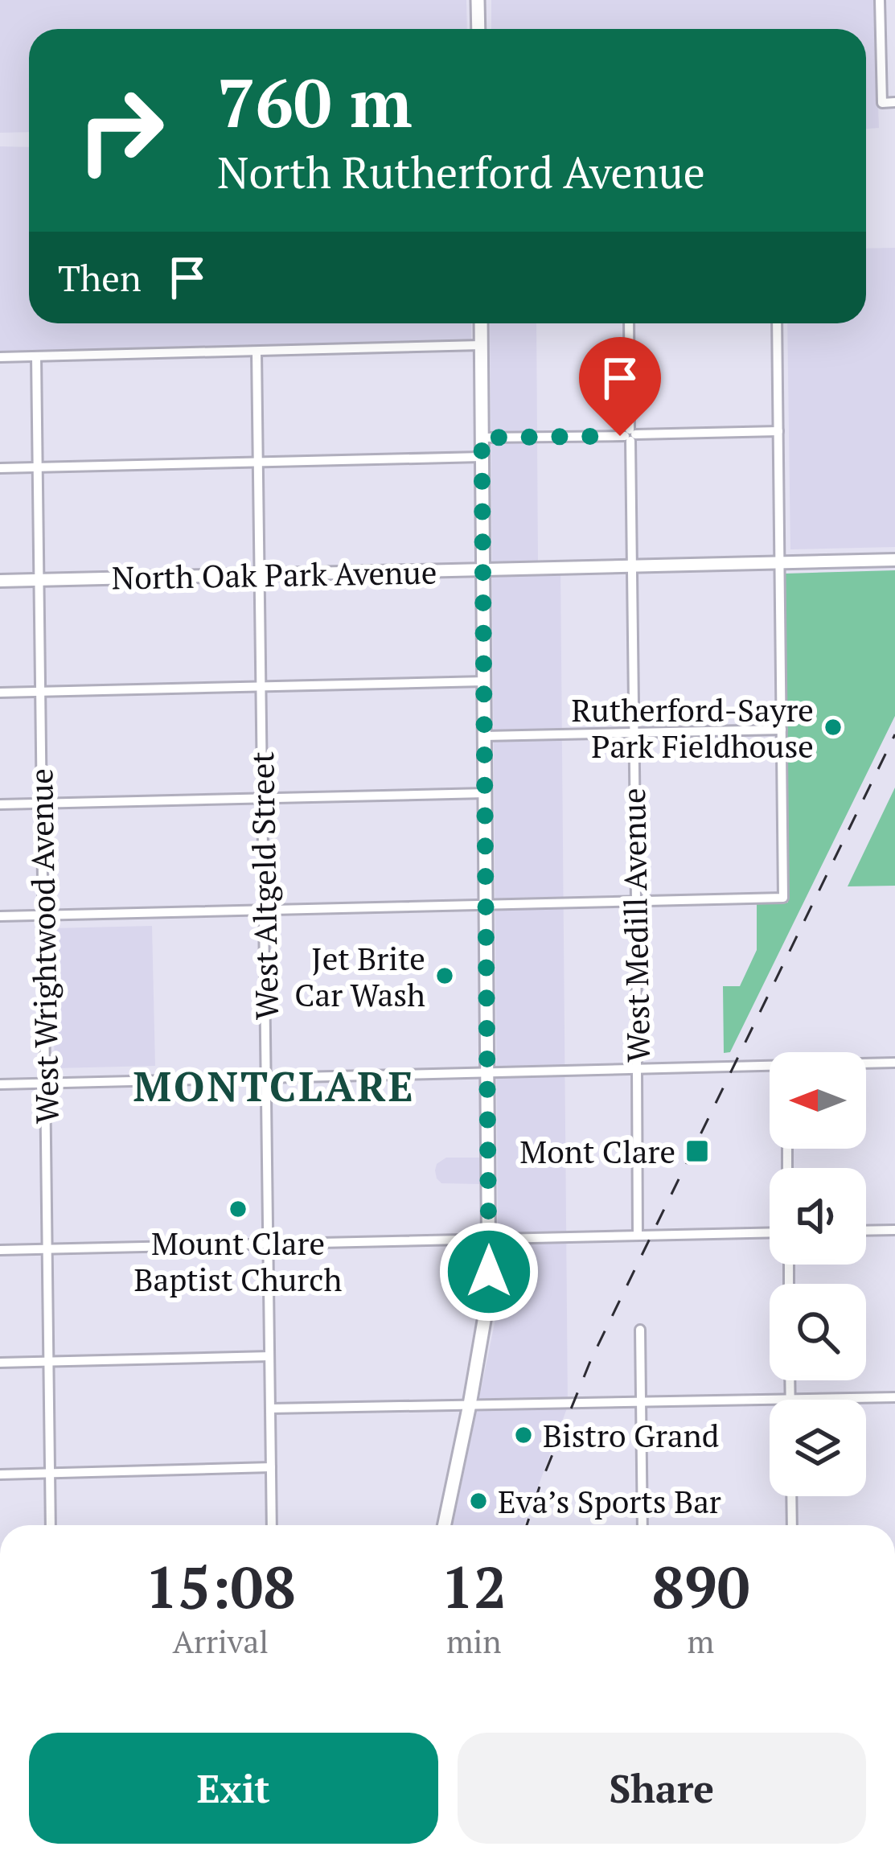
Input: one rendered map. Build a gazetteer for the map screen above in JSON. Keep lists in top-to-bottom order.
{
  "streets": {
    "street": [
      "North Oak Park Avenue",
      "West Altgeld Street",
      "West Medill Avenue",
      "West Wrightwood Avenue"
    ]
  },
  "crossings": [
    ["North Oak Park Avenue", "West Altgeld Street"],
    ["North Oak Park Avenue", "West Medill Avenue"],
    ["North Oak Park Avenue", "West Wrightwood Avenue"]
  ],
  "districts": ["MONTCLARE"],
  "places": {
    "other": [
      "Rutherford-Sayre Park Fieldhouse",
      "Jet Brite Car Wash",
      "Mount Clare Baptist Church",
      "Bistro Grand",
      "Eva’s Sports Bar"
    ],
    "transit": ["Mont Clare"]
  },
  "north": "left",
  "page": {
    "turn": ["760 m", "North Rutherford Avenue"],
    "then": "Then",
    "eta": [
      "15:08",
      "Arrival",
      "12",
      "min",
      "890",
      "m"
    ],
    "buttons": ["Exit", "Share"]
  }
}
